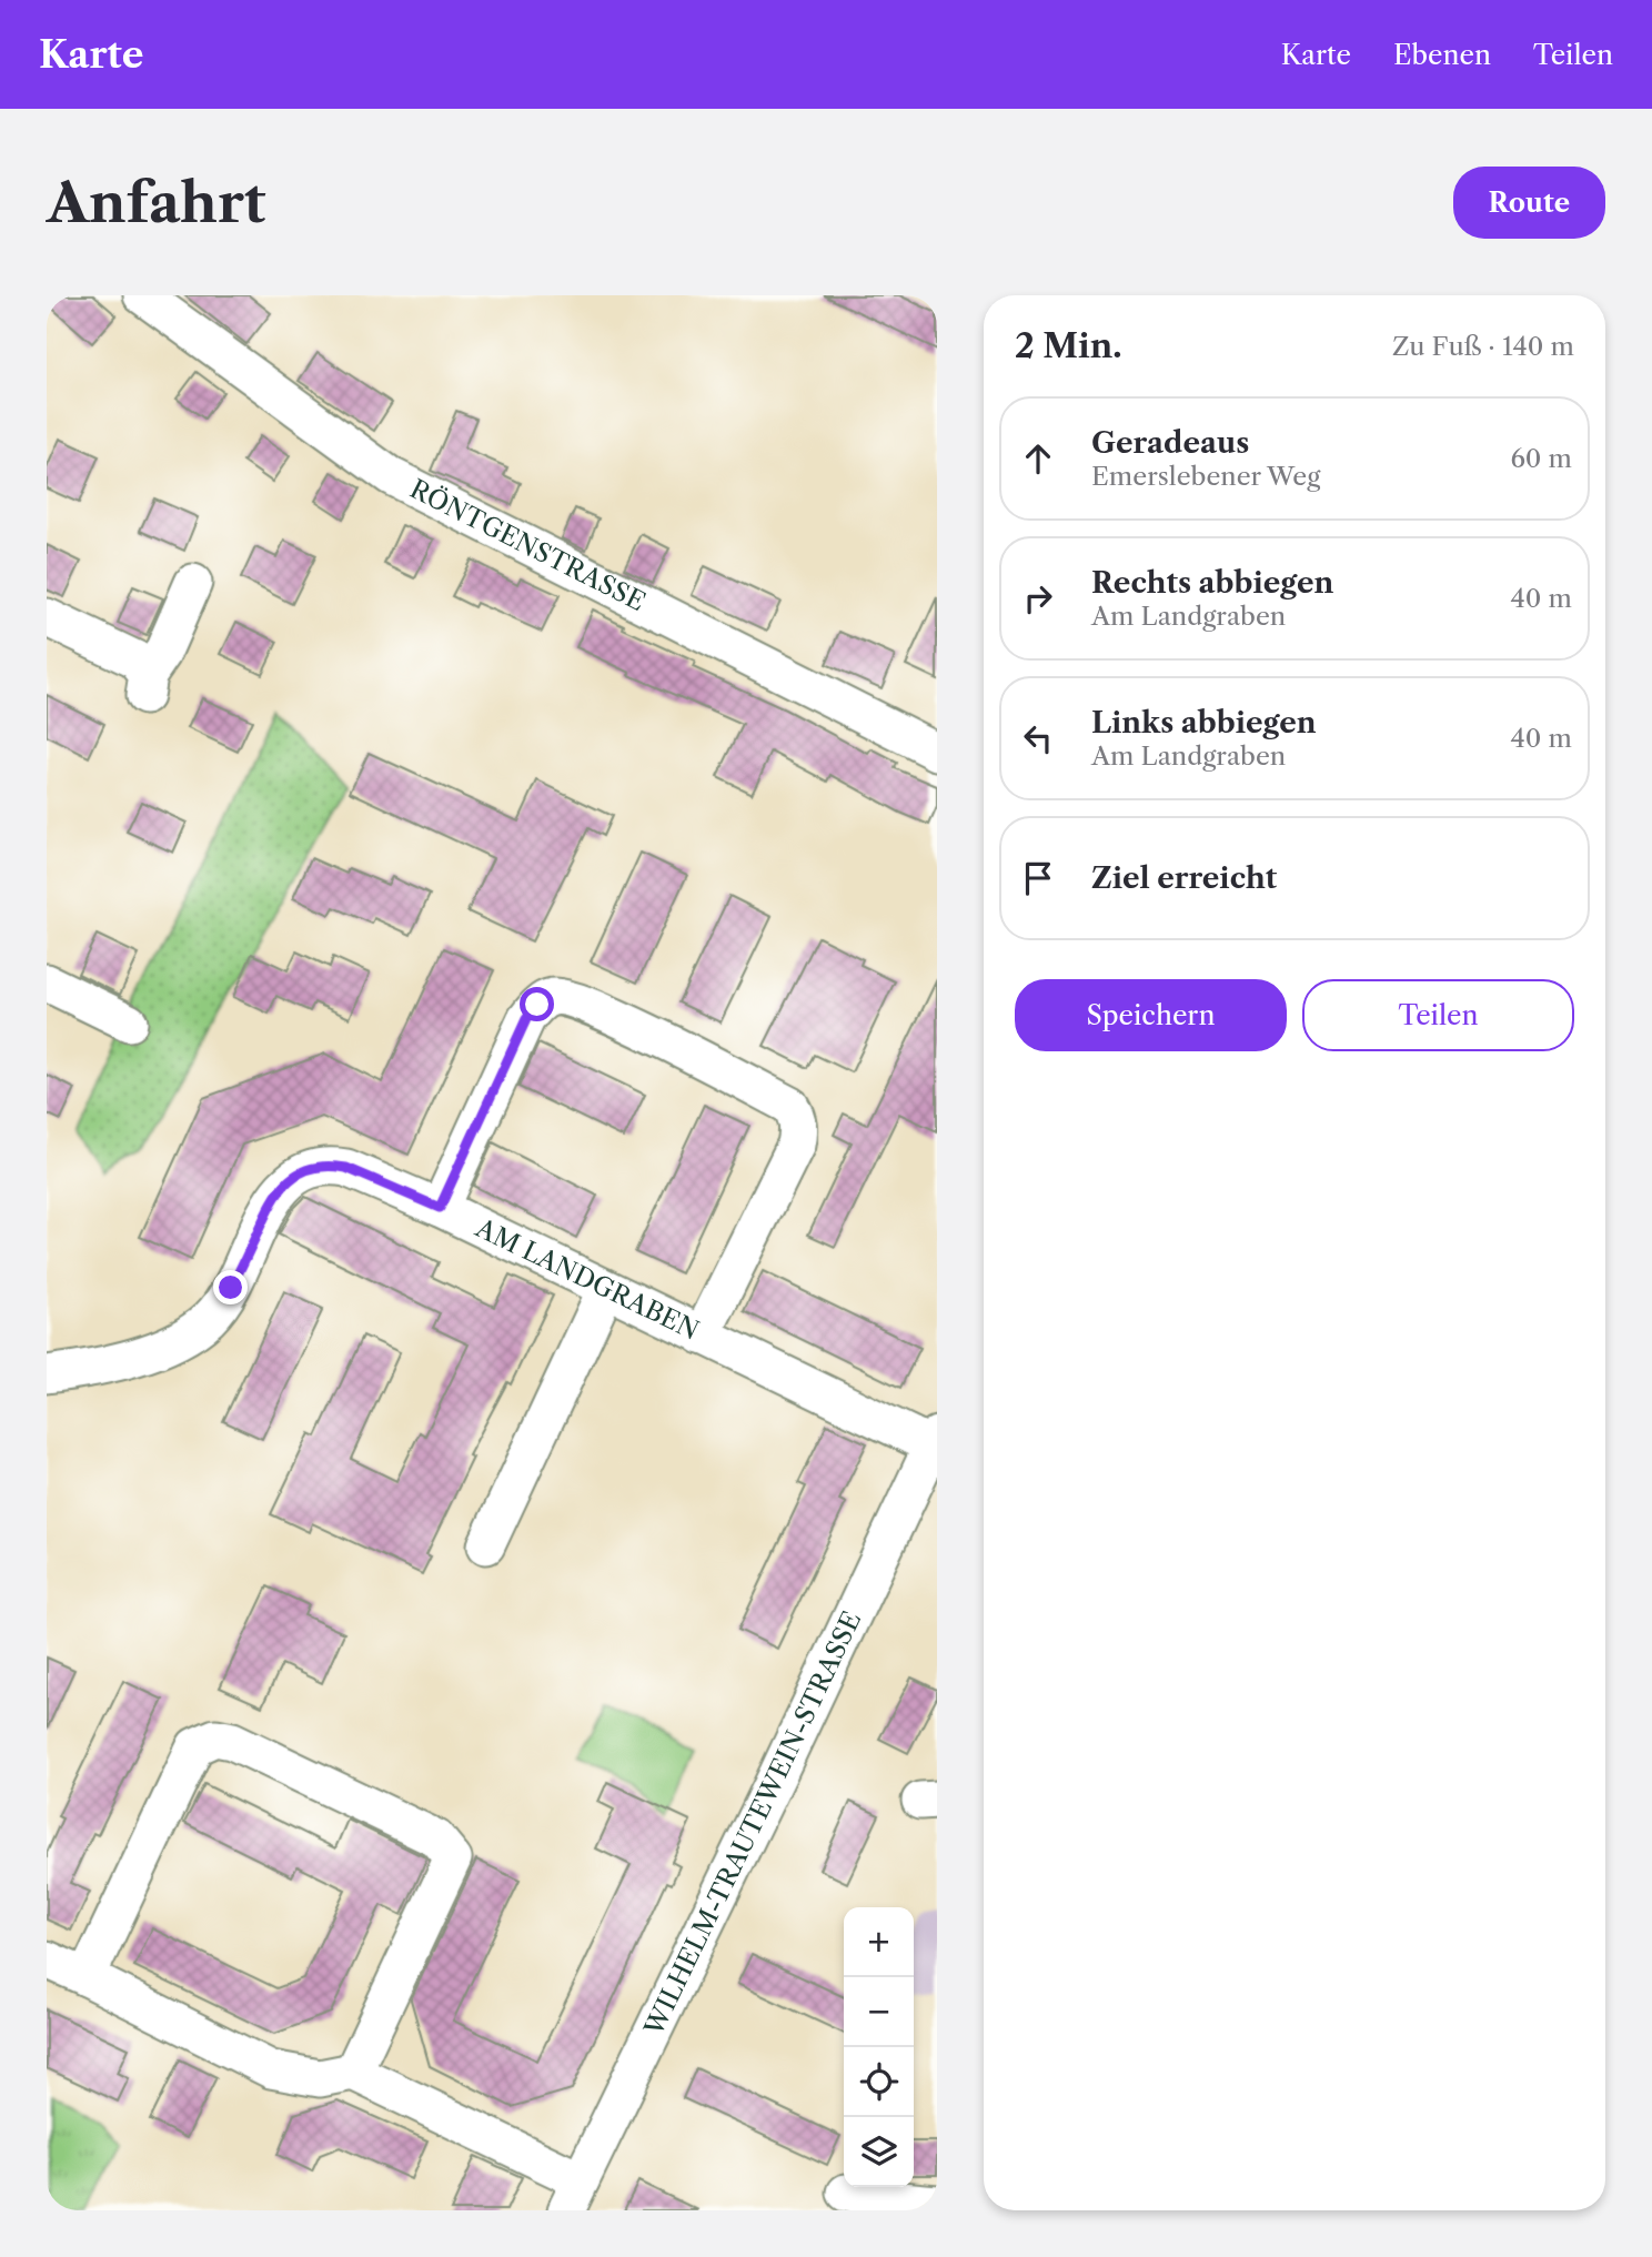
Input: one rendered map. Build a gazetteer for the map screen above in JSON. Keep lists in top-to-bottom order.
{
  "streets": {
    "street": ["RÖNTGENSTRASSE", "AM LANDGRABEN", "WILHELM-TRAUTEWEIN-STRASSE"]
  },
  "crossings": [
    ["AM LANDGRABEN", "WILHELM-TRAUTEWEIN-STRASSE"]
  ],
  "page": {
    "header": "Karte",
    "nav": ["Karte", "Ebenen", "Teilen"],
    "buttons": [
      "Route",
      ["Speichern", "Teilen"]
    ],
    "title": "Anfahrt",
    "heading": ["2 Min.", "Zu Fuß · 140 m"],
    "list": [
      ["Geradeaus", "Emerslebener Weg", "60 m"],
      ["Rechts abbiegen", "Am Landgraben", "40 m"],
      ["Links abbiegen", "Am Landgraben", "40 m"],
      "Ziel erreicht"
    ],
    "map_buttons": ["+", "−"]
  }
}
